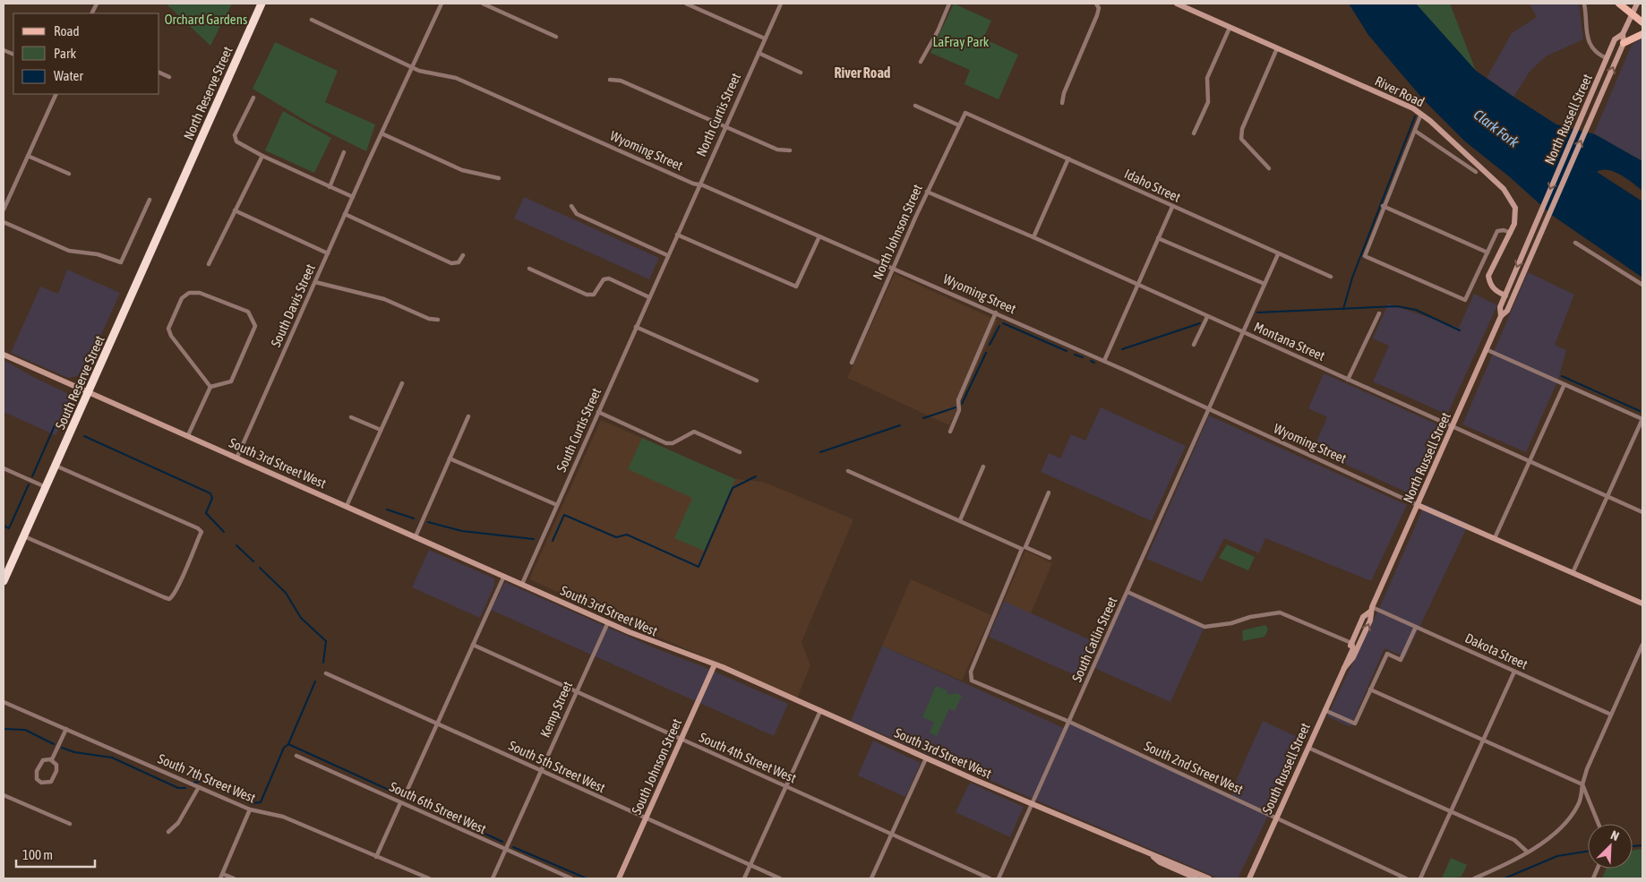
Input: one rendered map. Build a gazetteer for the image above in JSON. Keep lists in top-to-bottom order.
{
  "streets": {
    "highway": ["North Reserve Street", "South Reserve Street"],
    "main road": [
      "River Road",
      "North Russell Street",
      "Wyoming Street",
      "South 3rd Street West",
      "South Johnson Street",
      "South Russell Street"
    ],
    "street": [
      "North Curtis Street",
      "Idaho Street",
      "North Johnson Street",
      "South Davis Street",
      "Montana Street",
      "South Curtis Street",
      "South Catlin Street",
      "Dakota Street",
      "Kemp Street",
      "South 4th Street West",
      "South 5th Street West",
      "South 2nd Street West",
      "South 7th Street West",
      "South 6th Street West"
    ]
  },
  "crossings": [
    ["River Road", "North Russell Street"],
    ["North Reserve Street", "South Reserve Street"],
    ["North Curtis Street", "Wyoming Street"],
    ["North Curtis Street", "South Curtis Street"],
    ["North Russell Street", "Wyoming Street"],
    ["North Russell Street", "Montana Street"],
    ["North Russell Street", "Dakota Street"],
    ["North Russell Street", "South Russell Street"],
    ["Wyoming Street", "North Johnson Street"],
    ["Wyoming Street", "South Davis Street"],
    ["Wyoming Street", "South Catlin Street"],
    ["Idaho Street", "North Johnson Street"],
    ["Idaho Street", "South Catlin Street"],
    ["North Johnson Street", "Montana Street"],
    ["South Davis Street", "South 3rd Street West"],
    ["Montana Street", "South Catlin Street"],
    ["South Reserve Street", "South 3rd Street West"],
    ["South Curtis Street", "South 3rd Street West"],
    ["South 3rd Street West", "South Catlin Street"],
    ["South 3rd Street West", "Kemp Street"],
    ["South 3rd Street West", "South Johnson Street"],
    ["South Catlin Street", "South 2nd Street West"],
    ["Dakota Street", "South Russell Street"],
    ["Kemp Street", "South 4th Street West"],
    ["Kemp Street", "South 5th Street West"],
    ["Kemp Street", "South 6th Street West"],
    ["South 4th Street West", "South Johnson Street"],
    ["South 5th Street West", "South Johnson Street"],
    ["South 2nd Street West", "South Russell Street"]
  ],
  "districts": ["River Road"],
  "water": ["Clark Fork"],
  "parks": ["Orchard Gardens", "LaFray Park"],
  "legend": ["Road", "Park", "Water"],
  "scale_bar": "100 m",
  "north": "top right"
}
